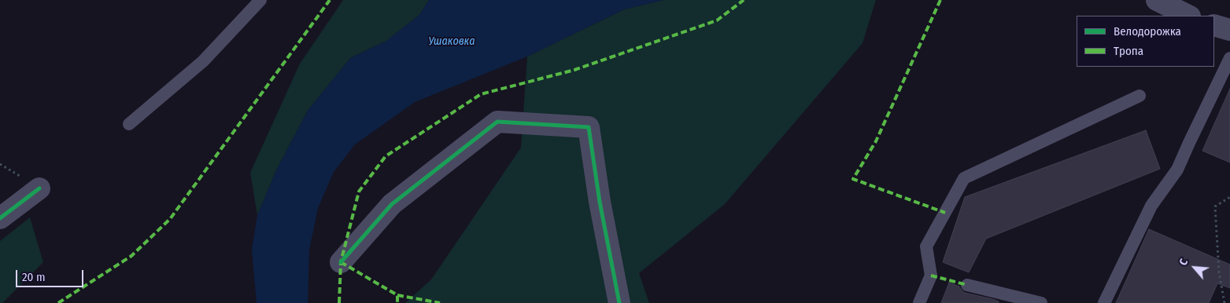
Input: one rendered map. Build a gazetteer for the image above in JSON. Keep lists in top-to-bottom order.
{
  "water": ["Ушаковка"],
  "legend": ["Велодорожка", "Тропа"],
  "scale_bar": "20 m",
  "north": "top left"
}
